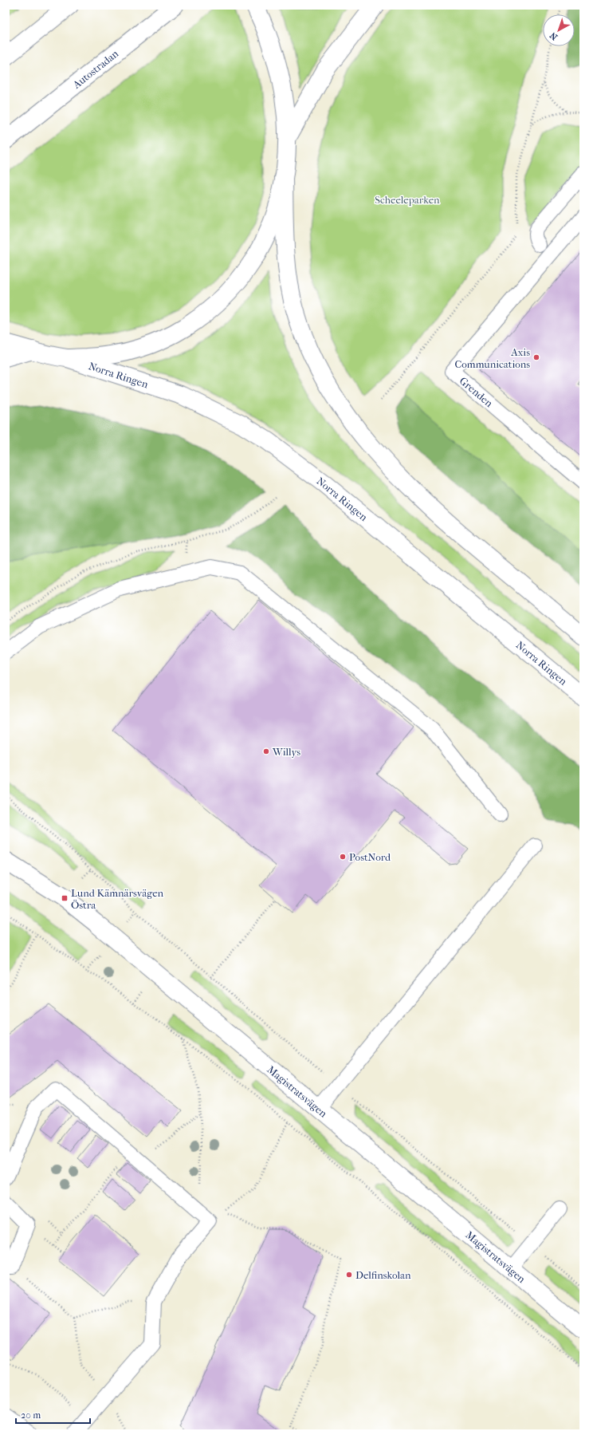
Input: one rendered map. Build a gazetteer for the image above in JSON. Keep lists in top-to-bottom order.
{
  "streets": {
    "main road": ["Autostradan", "Norra Ringen", "Magistratsvägen"],
    "lane": ["Grenden"]
  },
  "parks": ["Scheeleparken"],
  "places": {
    "other": [
      "Axis Communications",
      "Willys",
      "PostNord",
      "Delfinskolan"
    ],
    "transit": ["Lund Kämnärsvägen Östra"]
  },
  "scale_bar": "20 m",
  "north": "bottom left"
}
